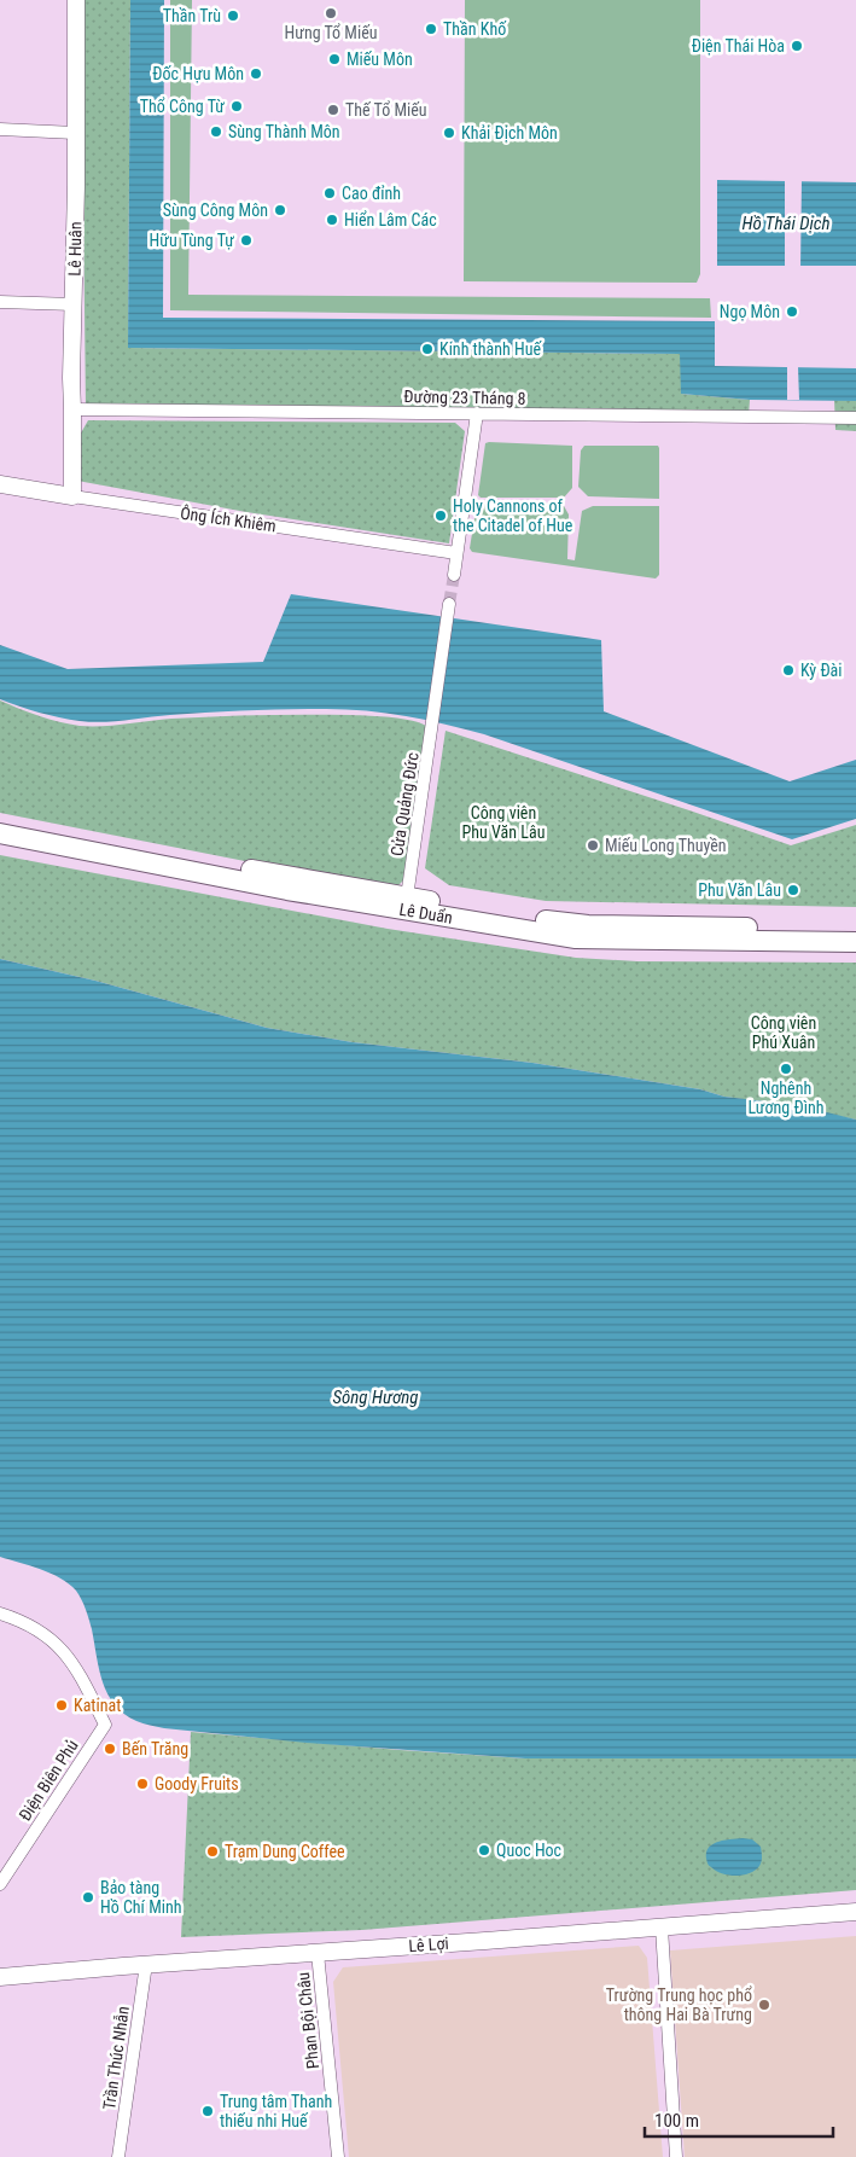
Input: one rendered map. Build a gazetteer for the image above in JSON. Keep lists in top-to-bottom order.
{
  "streets": {
    "main road": [
      "Lê Huân",
      "Ông Ích Khiêm",
      "Lê Duẩn",
      "Lê Lợi"
    ],
    "street": [
      "Đường 23 Tháng 8",
      "Cửa Quảng Đức",
      "Điện Biên Phủ",
      "Phan Bội Châu",
      "Trần Thúc Nhẫn"
    ]
  },
  "crossings": [
    ["Lê Huân", "Đường 23 Tháng 8"],
    ["Lê Huân", "Ông Ích Khiêm"],
    ["Cửa Quảng Đức", "Lê Duẩn"],
    ["Lê Lợi", "Phan Bội Châu"],
    ["Lê Lợi", "Trần Thúc Nhẫn"]
  ],
  "water": ["Hồ Thái Dịch", "Sông Hương"],
  "parks": ["Công viên Phu Văn Lâu", "Công viên Phú Xuân"],
  "places": [
    "Hưng Tổ Miếu",
    "Thần Trù",
    "Thần Khố",
    "Điện Thái Hòa",
    "Miếu Môn",
    "Đốc Hựu Môn",
    "Thổ Công Từ",
    "Thế Tổ Miếu",
    "Sùng Thành Môn",
    "Khải Địch Môn",
    "Cao đỉnh",
    "Sùng Công Môn",
    "Hiển Lâm Các",
    "Hữu Tùng Tự",
    "Ngọ Môn",
    "Kinh thành Huế",
    "Holy Cannons of the Citadel of Hue",
    "Kỳ Đài",
    "Miếu Long Thuyền",
    "Phu Văn Lâu",
    "Nghênh Lương Đình",
    "Katinat",
    "Bến Trăng",
    "Goody Fruits",
    "Quoc Hoc",
    "Trạm Dung Coffee",
    "Bảo tàng Hồ Chí Minh",
    "Trường Trung học phổ thông Hai Bà Trưng",
    "Trung tâm Thanh thiếu nhi Huế"
  ],
  "scale_bar": "100 m"
}
